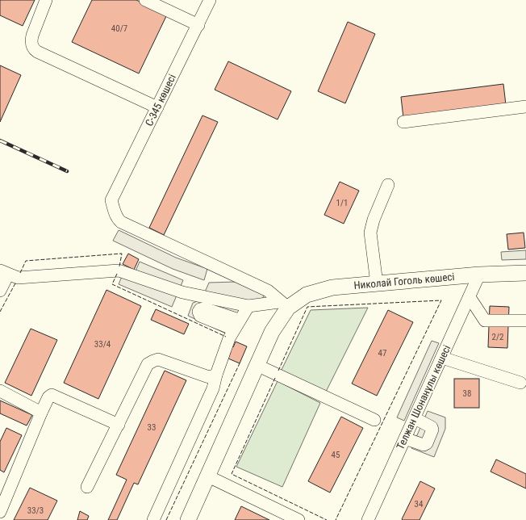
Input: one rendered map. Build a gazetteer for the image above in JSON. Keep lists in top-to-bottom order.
{
  "streets": {
    "main road": ["Николай Гоголь көшесі"],
    "street": ["С-345 көшесі", "Телжан Шонанұлы көшесі"]
  },
  "crossings": [
    ["С-345 көшесі", "Николай Гоголь көшесі"],
    ["Николай Гоголь көшесі", "Телжан Шонанұлы көшесі"]
  ],
  "house_numbers": [
    "40/7",
    "1/1",
    "2/2",
    "33/4",
    "47",
    "38",
    "33",
    "45",
    "34",
    "33/3"
  ]
}
